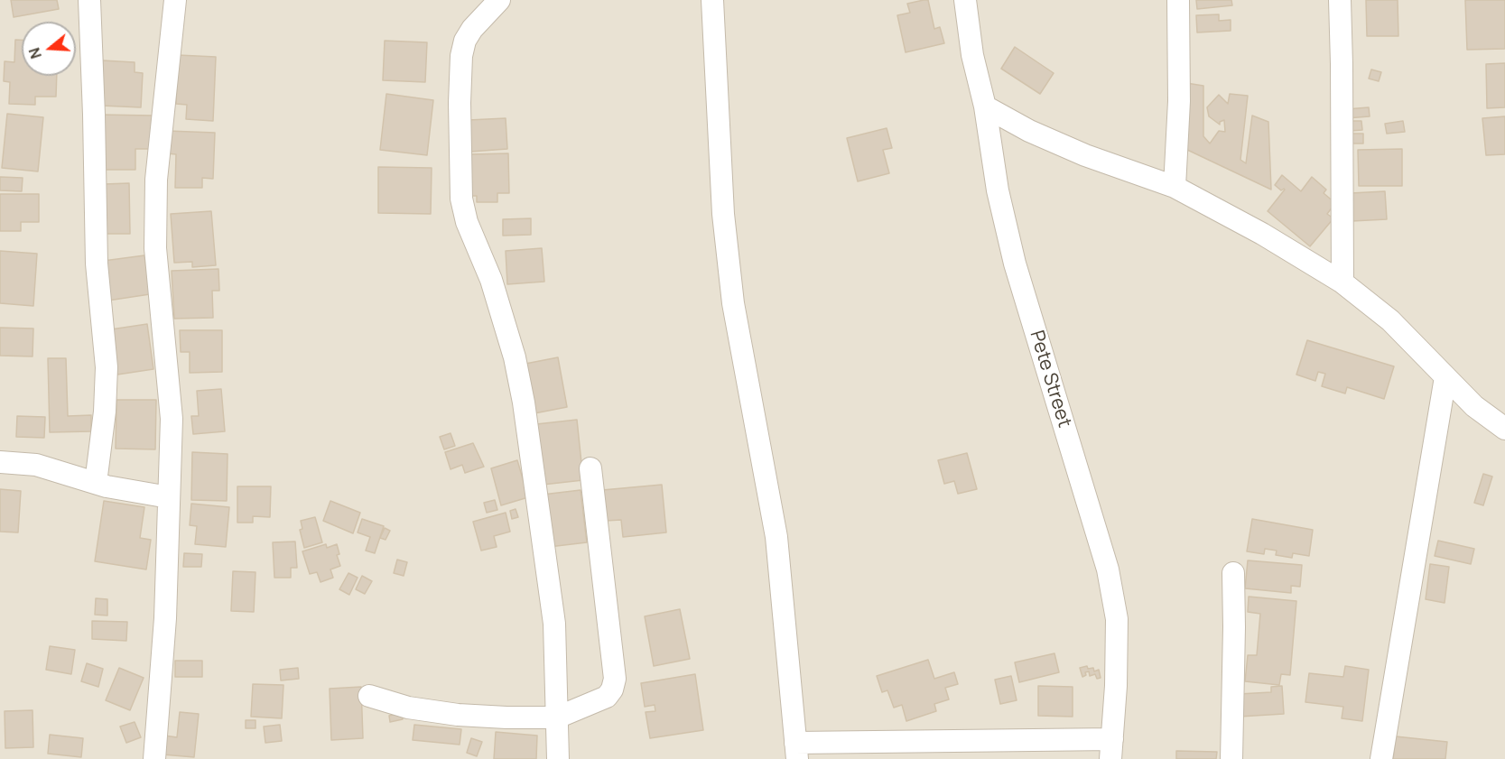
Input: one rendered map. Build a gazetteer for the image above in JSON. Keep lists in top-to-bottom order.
{
  "streets": {
    "street": ["Pete Street"]
  },
  "north": "left"
}
